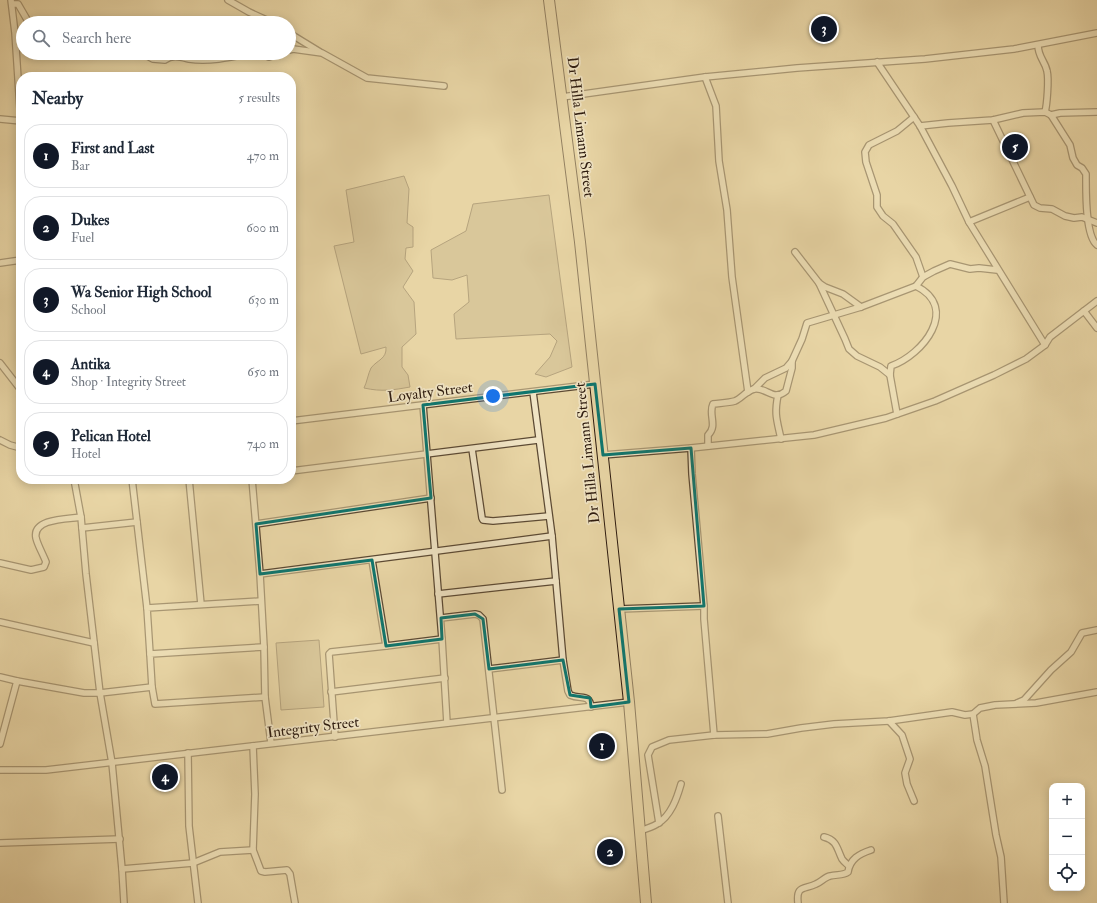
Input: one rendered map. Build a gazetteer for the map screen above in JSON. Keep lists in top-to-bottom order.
{
  "streets": {
    "highway": ["Dr Hilla Limann Street"],
    "street": ["Loyalty Street", "Integrity Street"]
  },
  "crossings": [
    ["Dr Hilla Limann Street", "Loyalty Street"],
    ["Dr Hilla Limann Street", "Integrity Street"]
  ],
  "page": {
    "pins": [
      "3",
      "5",
      "1",
      "4",
      "2"
    ],
    "search": "Search here",
    "heading": ["Nearby", "5 results"],
    "list": [
      {
        "mark": "1",
        "name": "First and Last",
        "note": "Bar",
        "value": "470 m"
      },
      {
        "mark": "2",
        "name": "Dukes",
        "note": "Fuel",
        "value": "600 m"
      },
      {
        "mark": "3",
        "name": "Wa Senior High School",
        "note": "School",
        "value": "630 m"
      },
      {
        "mark": "4",
        "name": "Antika",
        "note": "Shop · Integrity Street",
        "value": "650 m"
      },
      {
        "mark": "5",
        "name": "Pelican Hotel",
        "note": "Hotel",
        "value": "740 m"
      }
    ],
    "map_buttons": ["+", "−"]
  }
}
